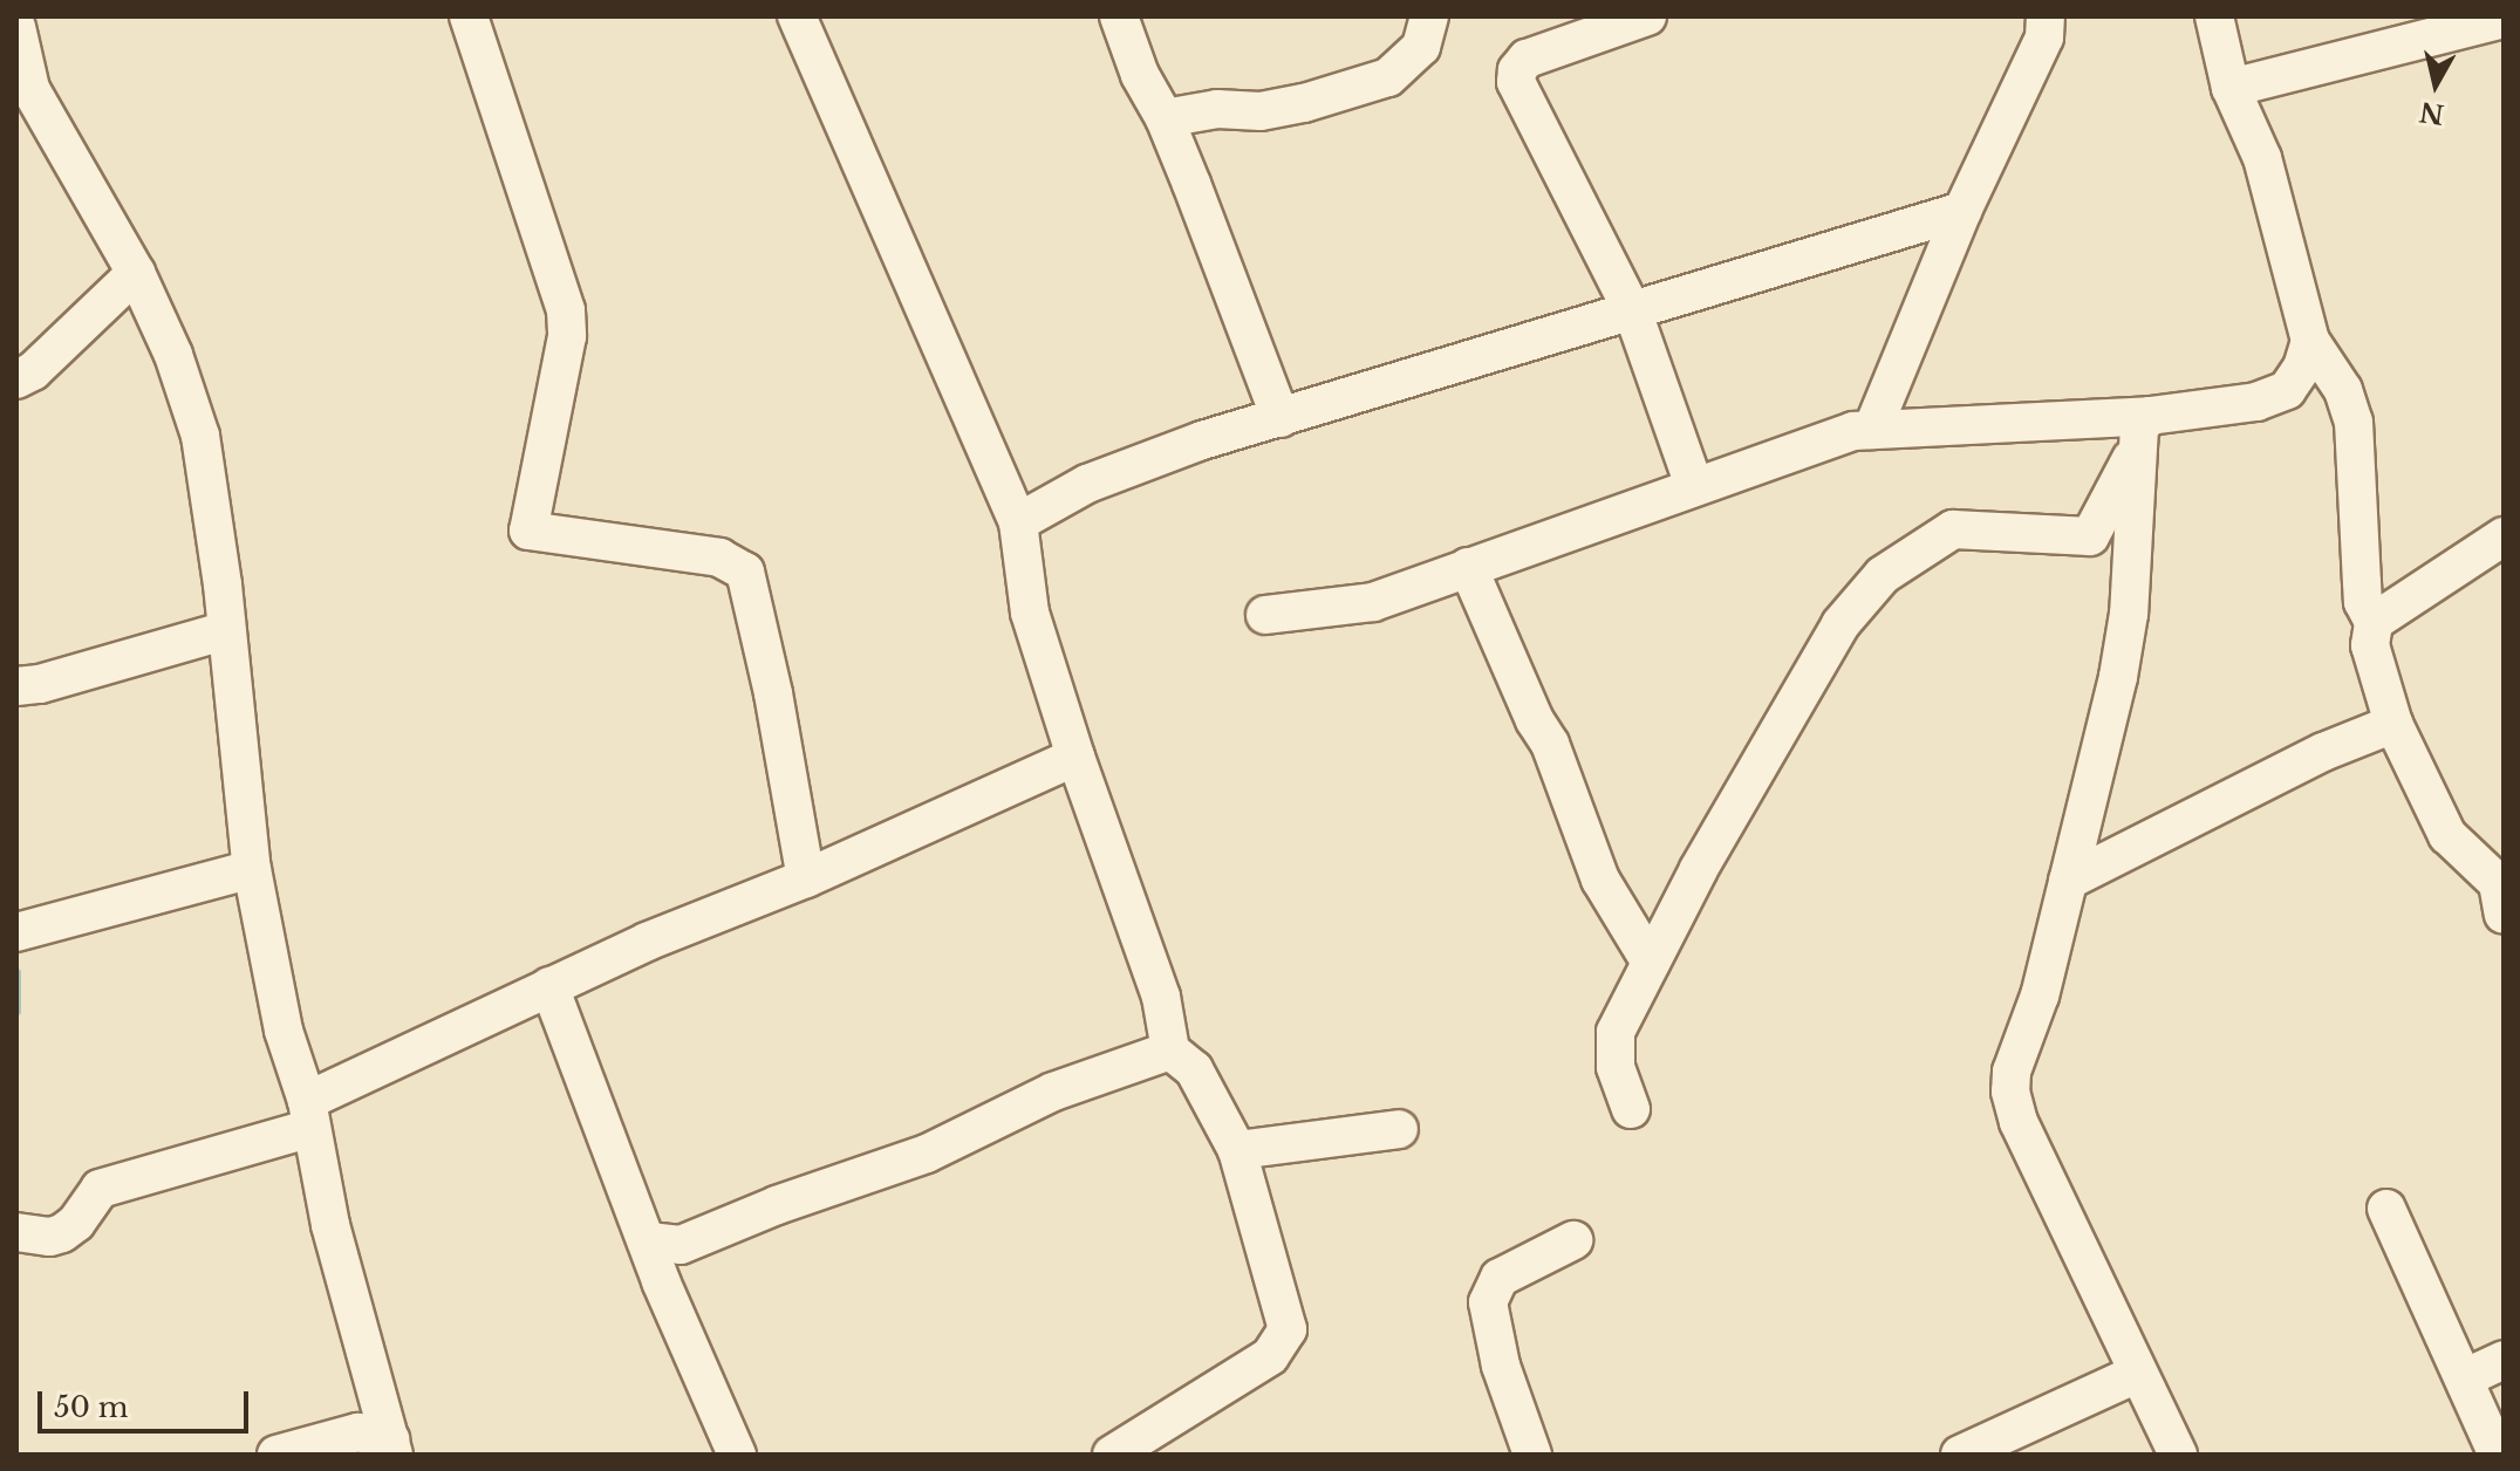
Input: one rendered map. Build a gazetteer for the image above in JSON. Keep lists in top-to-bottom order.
{
  "scale_bar": "50 m",
  "north": "bottom"
}
